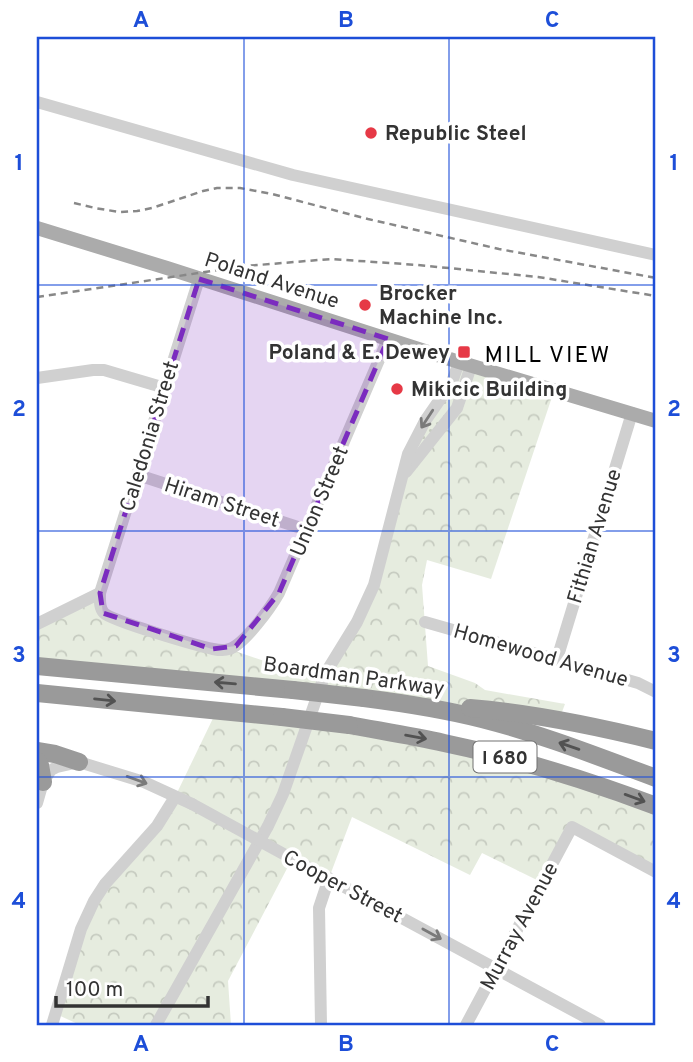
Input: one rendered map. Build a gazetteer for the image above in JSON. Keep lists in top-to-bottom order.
{
  "streets": {
    "highway": ["Boardman Parkway", "I 680"],
    "main road": ["Poland Avenue"],
    "street": [
      "Caledonia Street",
      "Union Street",
      "Hiram Street",
      "Fithian Avenue",
      "Homewood Avenue",
      "Cooper Street",
      "Murray Avenue"
    ]
  },
  "crossings": [
    ["Poland Avenue", "Caledonia Street"],
    ["Poland Avenue", "Union Street"],
    ["Poland Avenue", "Fithian Avenue"],
    ["Caledonia Street", "Union Street"],
    ["Caledonia Street", "Hiram Street"],
    ["Union Street", "Hiram Street"],
    ["Fithian Avenue", "Homewood Avenue"],
    ["Cooper Street", "Murray Avenue"]
  ],
  "one_way": ["Cooper Street"],
  "districts": ["MILL VIEW"],
  "places": {
    "other": ["Republic Steel", "Brocker Machine Inc.", "Mikicic Building"],
    "transit": ["Poland & E. Dewey"]
  },
  "scale_bar": "100 m",
  "grid": {
    "columns": ["A", "B", "C"],
    "rows": [
      "1",
      "2",
      "3",
      "4"
    ]
  }
}
